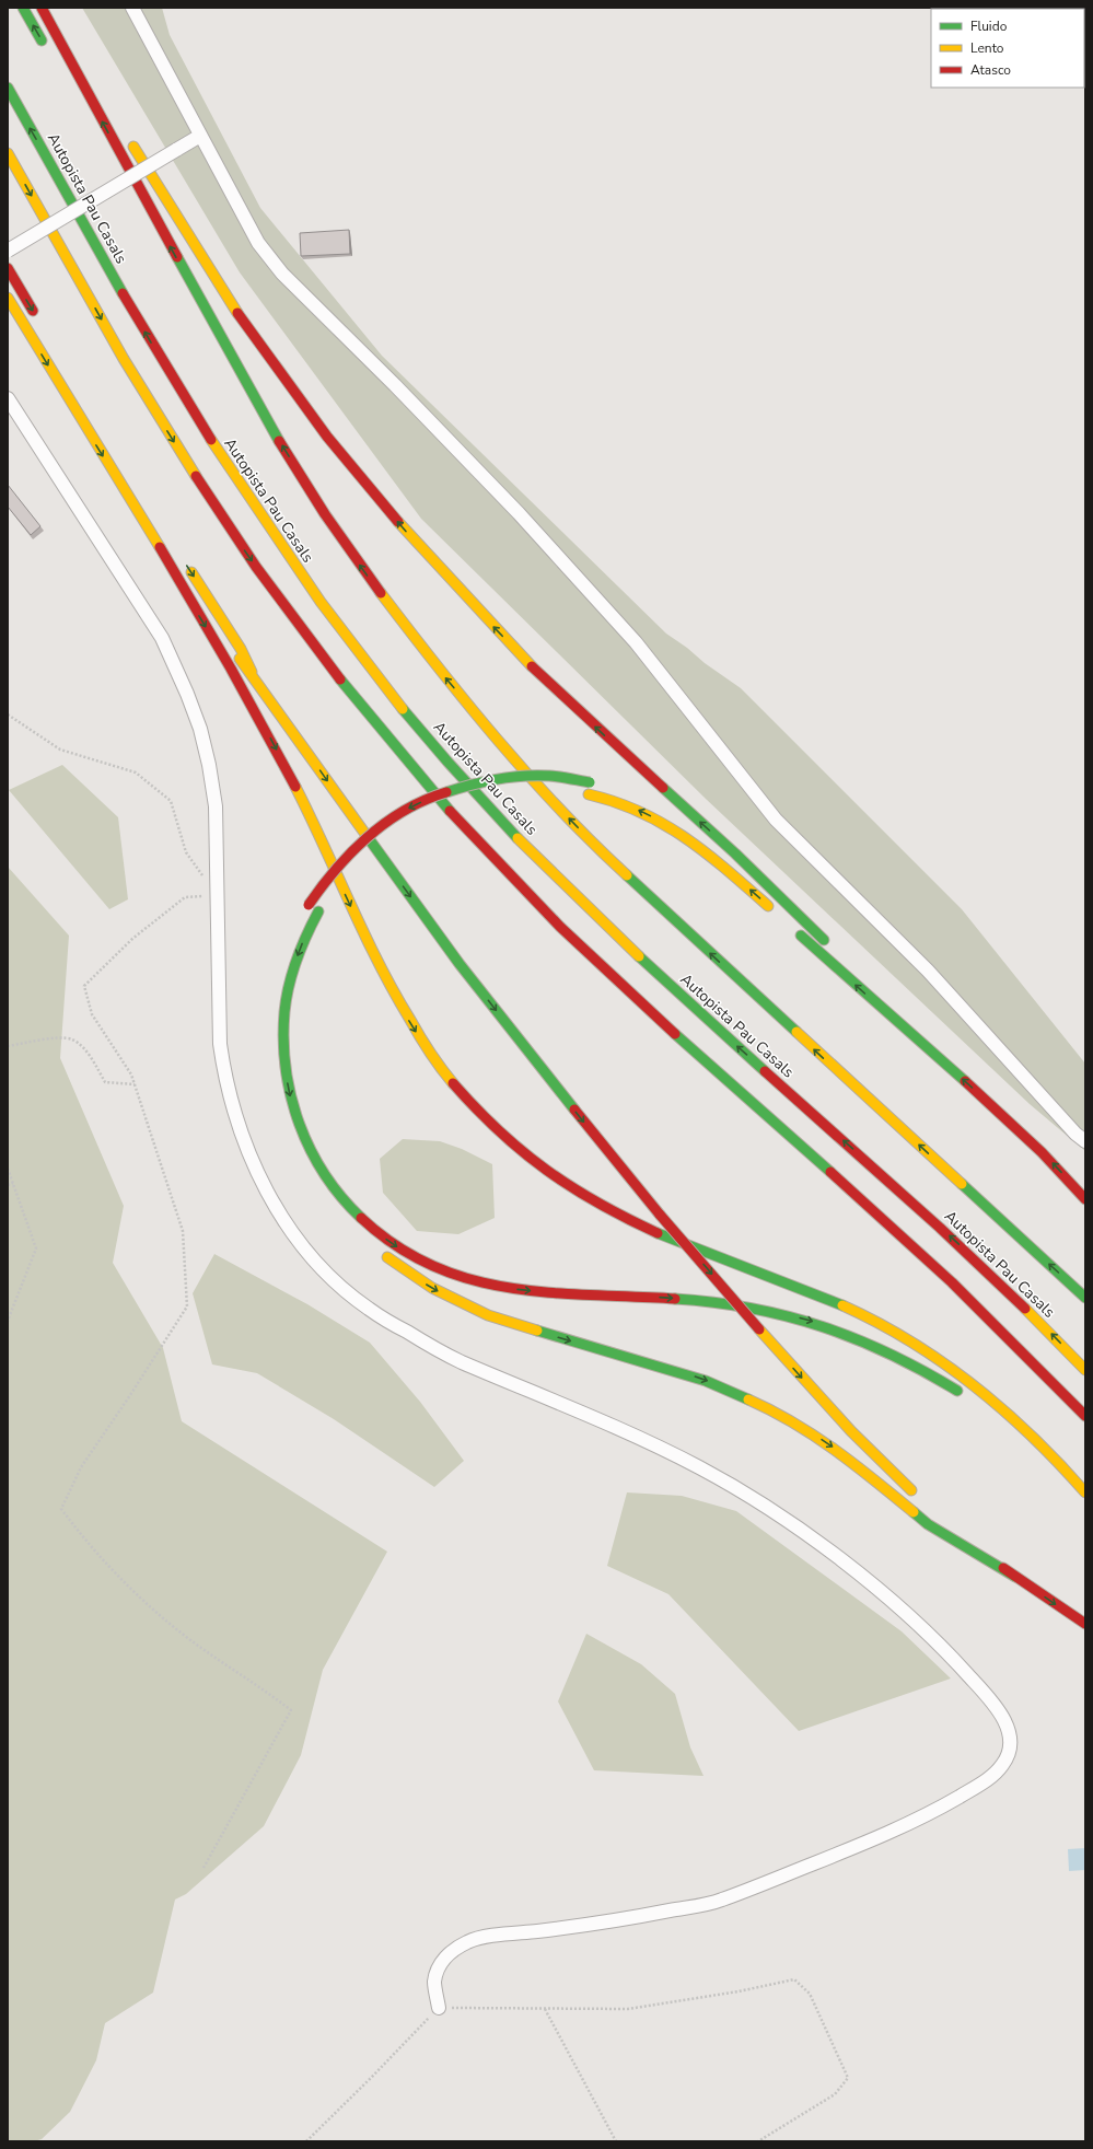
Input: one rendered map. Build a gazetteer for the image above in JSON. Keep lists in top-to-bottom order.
{
  "streets": {
    "highway": ["Autopista Pau Casals"]
  },
  "legend": ["Fluido", "Lento", "Atasco"]
}
